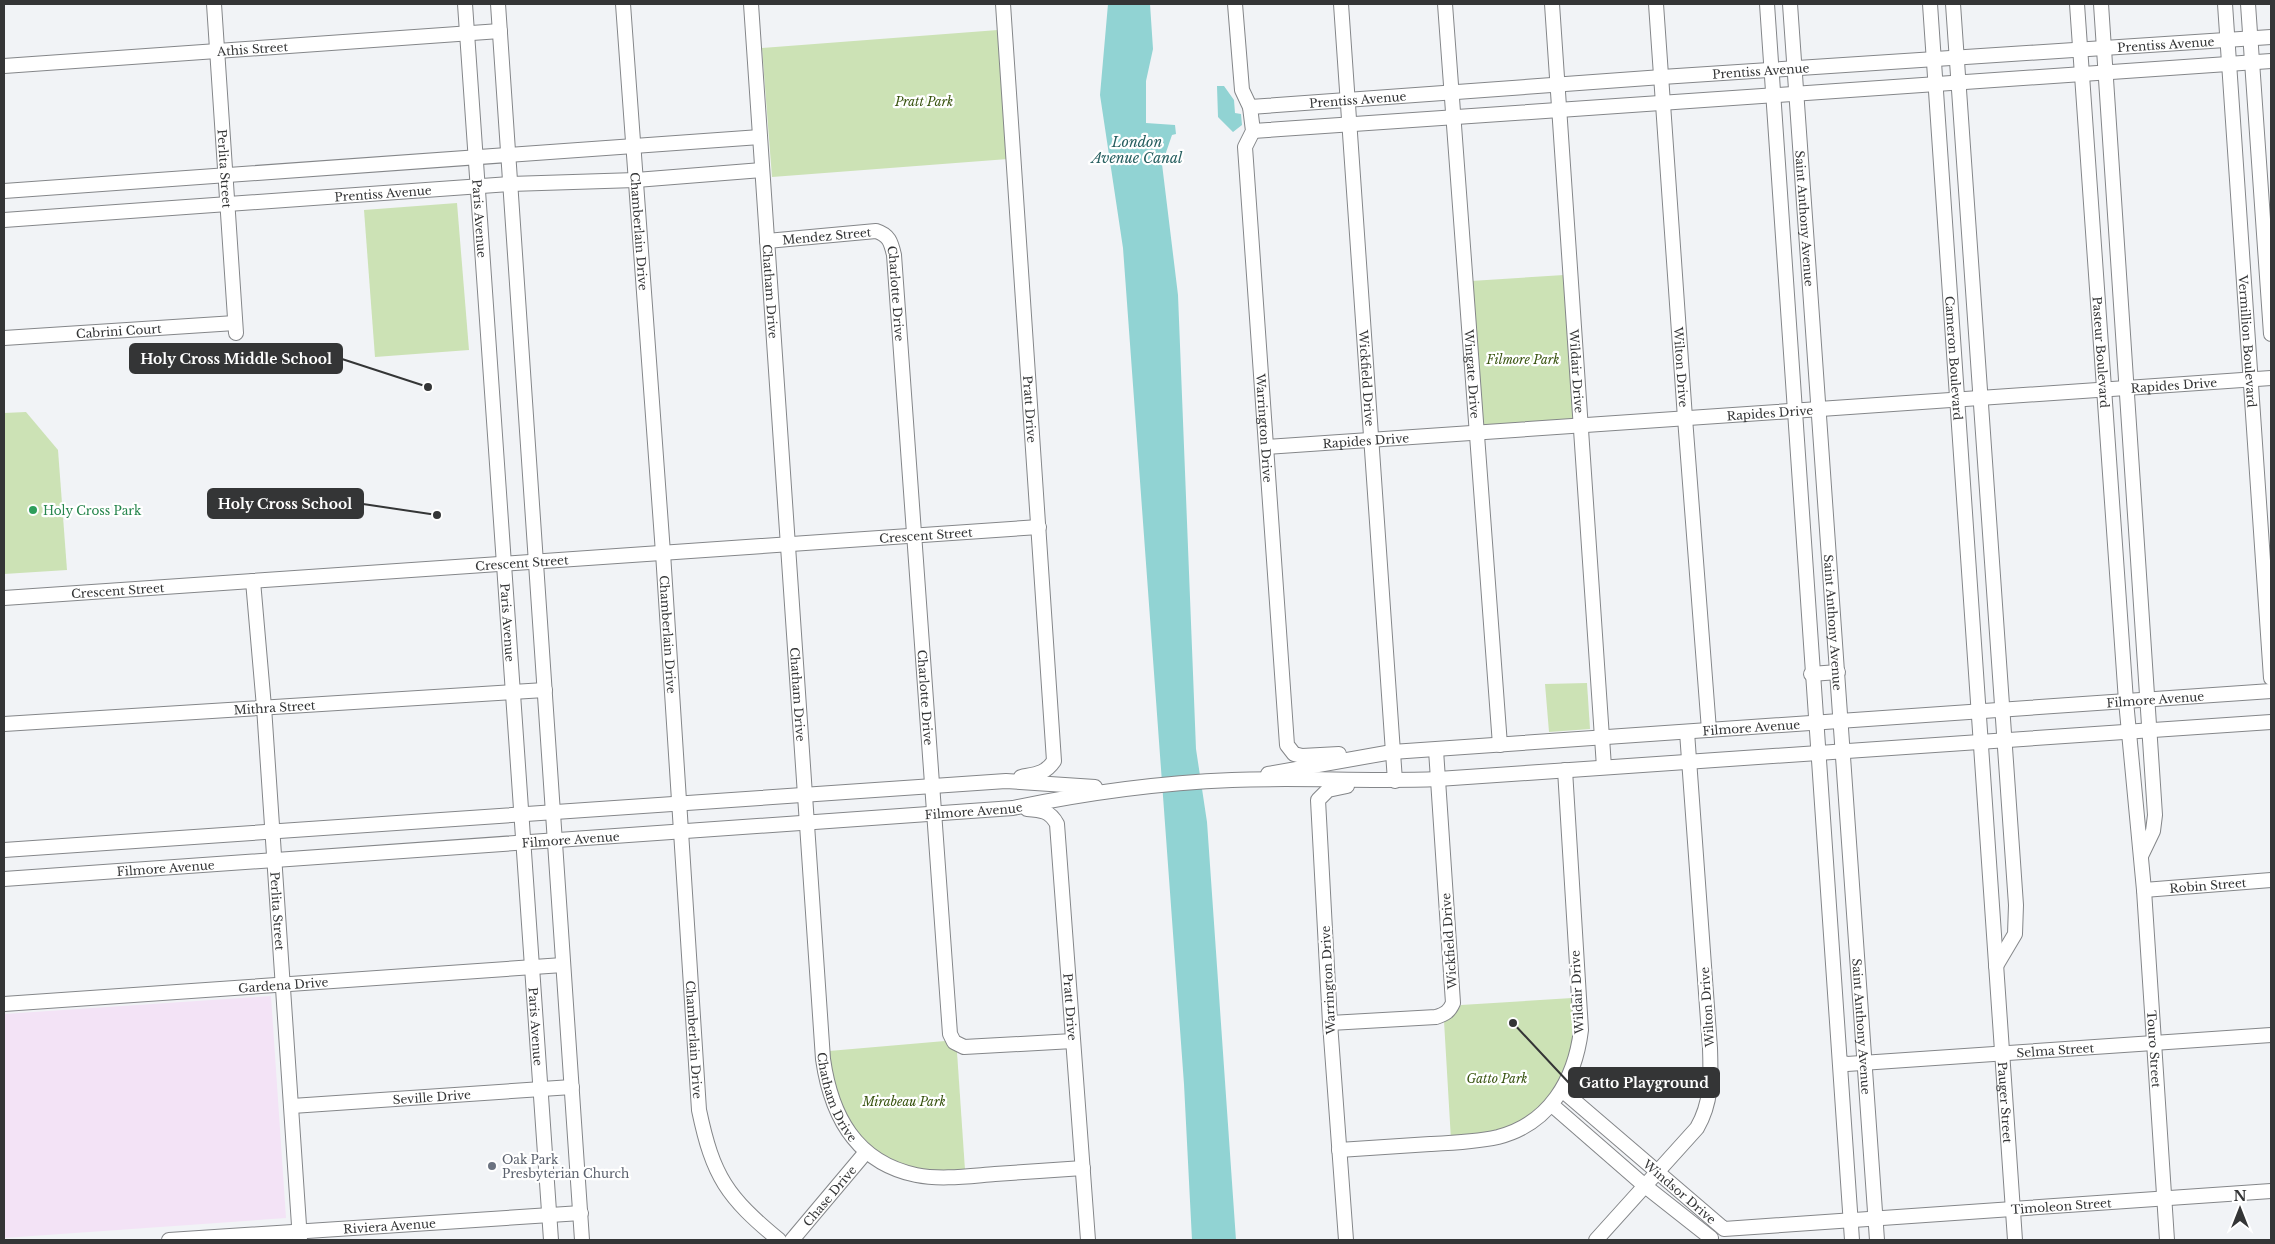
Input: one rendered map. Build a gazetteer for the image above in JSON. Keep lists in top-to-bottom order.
{
  "streets": {
    "street": [
      "Prentiss Avenue",
      "Athis Street",
      "Perlita Street",
      "Paris Avenue",
      "Saint Anthony Avenue",
      "Chamberlain Drive",
      "Mendez Street",
      "Chatham Drive",
      "Charlotte Drive",
      "Cabrini Court",
      "Vermillion Boulevard",
      "Pasteur Boulevard",
      "Cameron Boulevard",
      "Wilton Drive",
      "Wildair Drive",
      "Wingate Drive",
      "Wickfield Drive",
      "Rapides Drive",
      "Pratt Drive",
      "Warrington Drive",
      "Crescent Street",
      "Filmore Avenue",
      "Mithra Street",
      "Robin Street",
      "Gardena Drive",
      "Touro Street",
      "Selma Street",
      "Seville Drive",
      "Pauger Street",
      "Windsor Drive",
      "Chase Drive",
      "Timoleon Street",
      "Riviera Avenue"
    ]
  },
  "crossings": [
    ["Prentiss Avenue", "Perlita Street"],
    ["Prentiss Avenue", "Paris Avenue"],
    ["Prentiss Avenue", "Saint Anthony Avenue"],
    ["Prentiss Avenue", "Chamberlain Drive"],
    ["Prentiss Avenue", "Chatham Drive"],
    ["Prentiss Avenue", "Vermillion Boulevard"],
    ["Prentiss Avenue", "Pasteur Boulevard"],
    ["Prentiss Avenue", "Cameron Boulevard"],
    ["Prentiss Avenue", "Wilton Drive"],
    ["Prentiss Avenue", "Wildair Drive"],
    ["Prentiss Avenue", "Wingate Drive"],
    ["Prentiss Avenue", "Wickfield Drive"],
    ["Prentiss Avenue", "Warrington Drive"],
    ["Athis Street", "Perlita Street"],
    ["Athis Street", "Paris Avenue"],
    ["Perlita Street", "Cabrini Court"],
    ["Perlita Street", "Crescent Street"],
    ["Perlita Street", "Filmore Avenue"],
    ["Perlita Street", "Mithra Street"],
    ["Perlita Street", "Gardena Drive"],
    ["Perlita Street", "Seville Drive"],
    ["Perlita Street", "Riviera Avenue"],
    ["Paris Avenue", "Crescent Street"],
    ["Paris Avenue", "Filmore Avenue"],
    ["Paris Avenue", "Mithra Street"],
    ["Paris Avenue", "Gardena Drive"],
    ["Paris Avenue", "Seville Drive"],
    ["Paris Avenue", "Riviera Avenue"],
    ["Saint Anthony Avenue", "Rapides Drive"],
    ["Saint Anthony Avenue", "Filmore Avenue"],
    ["Saint Anthony Avenue", "Selma Street"],
    ["Saint Anthony Avenue", "Windsor Drive"],
    ["Saint Anthony Avenue", "Timoleon Street"],
    ["Chamberlain Drive", "Crescent Street"],
    ["Chamberlain Drive", "Filmore Avenue"],
    ["Mendez Street", "Chatham Drive"],
    ["Mendez Street", "Charlotte Drive"],
    ["Chatham Drive", "Pratt Drive"],
    ["Chatham Drive", "Crescent Street"],
    ["Chatham Drive", "Filmore Avenue"],
    ["Chatham Drive", "Chase Drive"],
    ["Charlotte Drive", "Pratt Drive"],
    ["Charlotte Drive", "Crescent Street"],
    ["Charlotte Drive", "Filmore Avenue"],
    ["Vermillion Boulevard", "Rapides Drive"],
    ["Pasteur Boulevard", "Rapides Drive"],
    ["Pasteur Boulevard", "Filmore Avenue"],
    ["Pasteur Boulevard", "Touro Street"],
    ["Cameron Boulevard", "Rapides Drive"],
    ["Cameron Boulevard", "Filmore Avenue"],
    ["Cameron Boulevard", "Pauger Street"],
    ["Wilton Drive", "Rapides Drive"],
    ["Wilton Drive", "Filmore Avenue"],
    ["Wilton Drive", "Windsor Drive"],
    ["Wildair Drive", "Rapides Drive"],
    ["Wildair Drive", "Warrington Drive"],
    ["Wildair Drive", "Filmore Avenue"],
    ["Wildair Drive", "Windsor Drive"],
    ["Wingate Drive", "Rapides Drive"],
    ["Wingate Drive", "Filmore Avenue"],
    ["Wickfield Drive", "Rapides Drive"],
    ["Wickfield Drive", "Warrington Drive"],
    ["Wickfield Drive", "Filmore Avenue"],
    ["Rapides Drive", "Warrington Drive"],
    ["Pratt Drive", "Crescent Street"],
    ["Pratt Drive", "Filmore Avenue"],
    ["Warrington Drive", "Filmore Avenue"],
    ["Filmore Avenue", "Touro Street"],
    ["Filmore Avenue", "Pauger Street"],
    ["Robin Street", "Touro Street"],
    ["Touro Street", "Selma Street"],
    ["Touro Street", "Timoleon Street"],
    ["Selma Street", "Pauger Street"],
    ["Pauger Street", "Timoleon Street"],
    ["Windsor Drive", "Timoleon Street"]
  ],
  "water": ["London Avenue Canal"],
  "parks": [
    "Pratt Park",
    "Filmore Park",
    "Gatto Park",
    "Mirabeau Park"
  ],
  "places": [
    "Holy Cross Middle School",
    "Holy Cross Park",
    "Holy Cross School",
    "Gatto Playground",
    "Oak Park Presbyterian Church"
  ],
  "north": "top"
}
